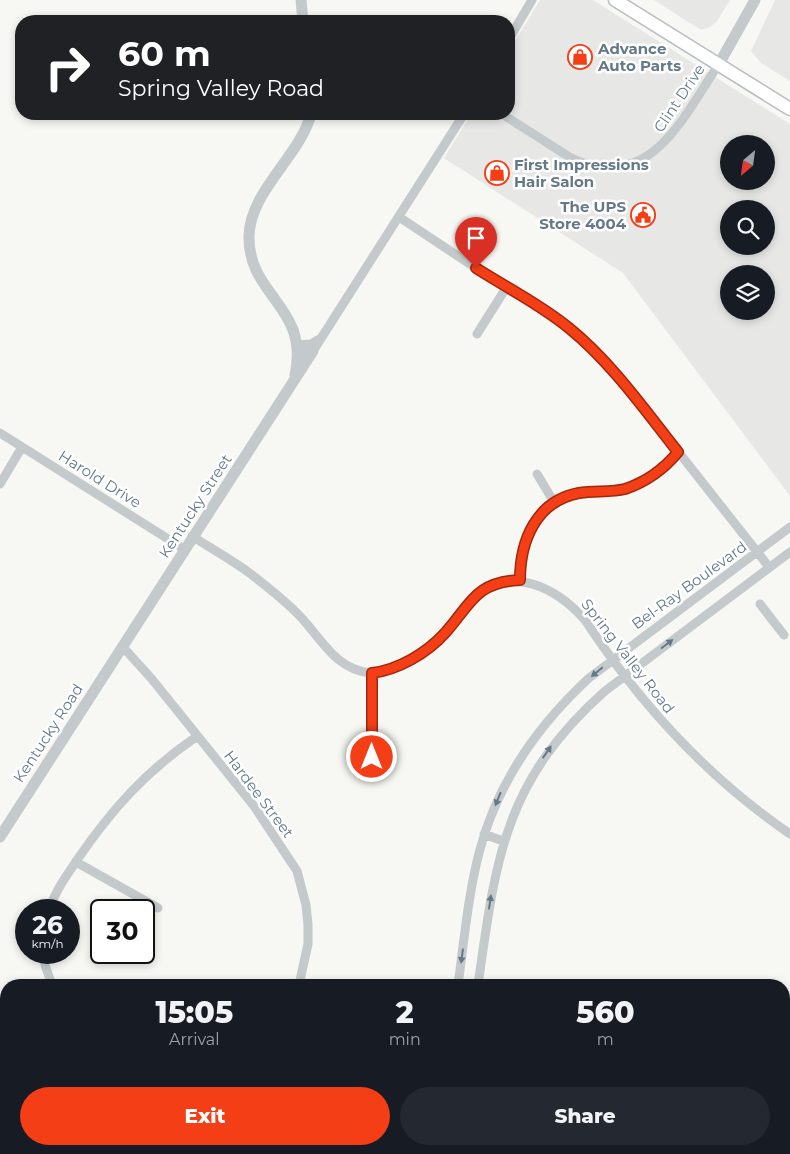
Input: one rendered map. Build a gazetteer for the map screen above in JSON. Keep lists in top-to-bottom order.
{
  "streets": {
    "street": [
      "Clint Drive",
      "Harold Drive",
      "Kentucky Street",
      "Bel-Ray Boulevard",
      "Spring Valley Road",
      "Kentucky Road",
      "Hardee Street"
    ]
  },
  "crossings": [
    ["Harold Drive", "Kentucky Street"],
    ["Kentucky Street", "Kentucky Road"],
    ["Kentucky Street", "Hardee Street"],
    ["Bel-Ray Boulevard", "Spring Valley Road"],
    ["Kentucky Road", "Hardee Street"]
  ],
  "places": {
    "shop": ["Advance Auto Parts", "First Impressions Hair Salon"],
    "public building": ["The UPS Store 4004"]
  },
  "north": "bottom left",
  "page": {
    "turn": ["60 m", "Spring Valley Road"],
    "speed": "26 km/h",
    "limit": "30",
    "eta": [
      "15:05",
      "Arrival",
      "2",
      "min",
      "560",
      "m"
    ],
    "buttons": ["Exit", "Share"]
  }
}
